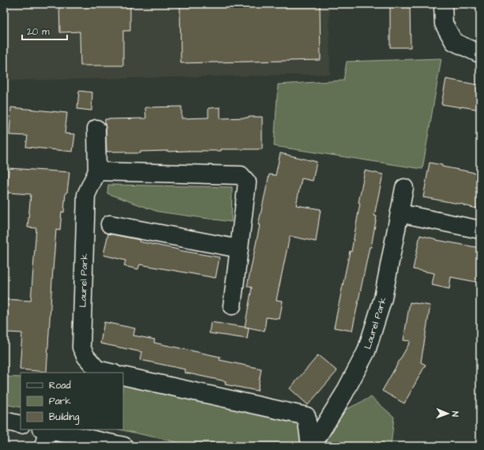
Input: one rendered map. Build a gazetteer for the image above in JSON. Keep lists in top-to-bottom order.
{
  "streets": {
    "street": ["Laurel Park"]
  },
  "legend": ["Road", "Park", "Building"],
  "scale_bar": "20 m",
  "north": "right"
}
